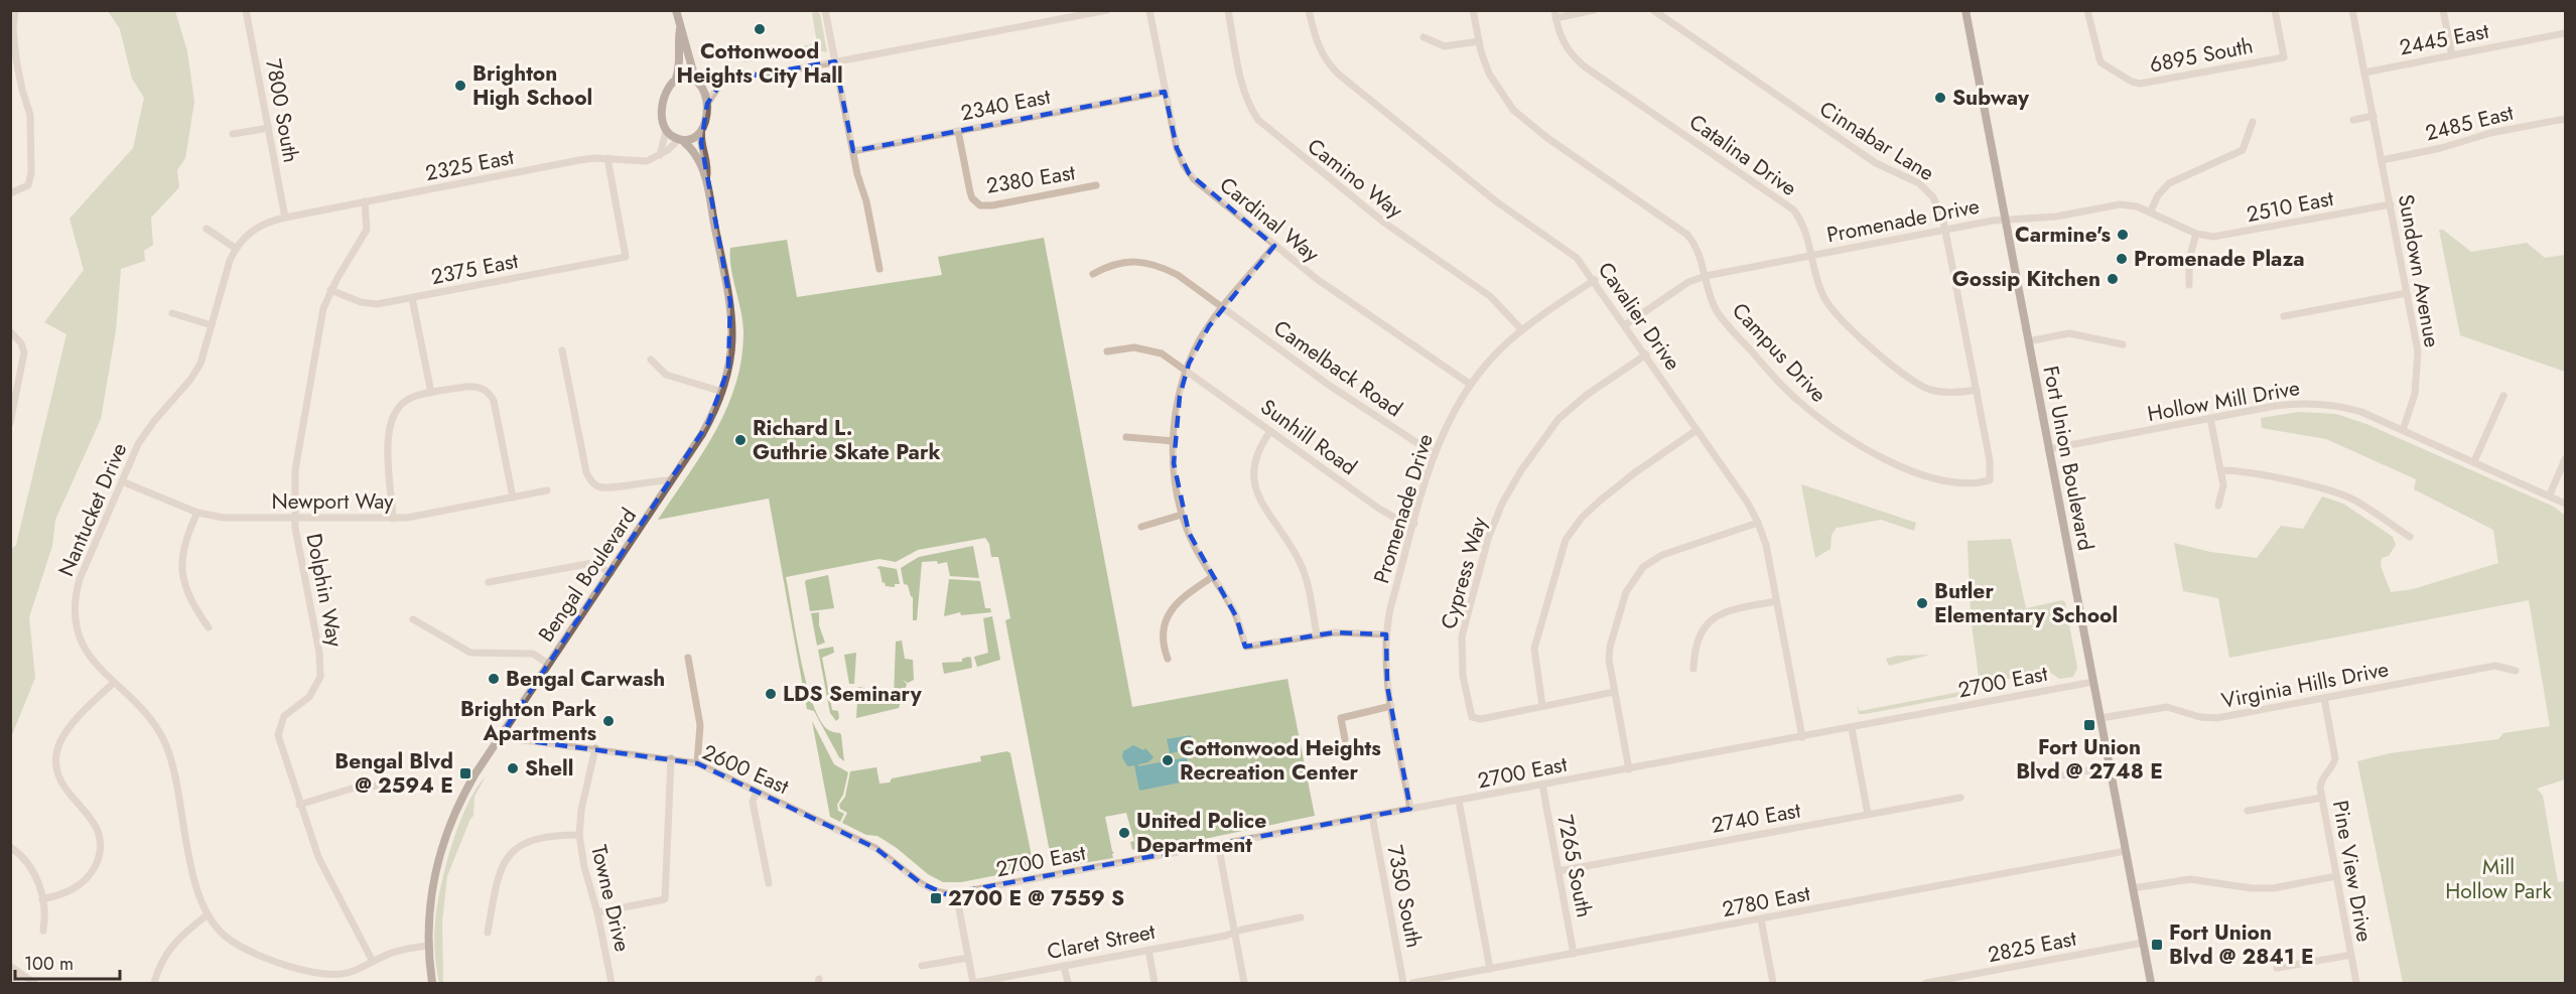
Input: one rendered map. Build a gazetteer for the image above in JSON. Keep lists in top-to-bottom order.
{
  "streets": {
    "main road": ["Fort Union Boulevard", "Bengal Boulevard"],
    "street": [
      "2445 East",
      "6895 South",
      "2340 East",
      "7800 South",
      "2485 East",
      "Cinnabar Lane",
      "Catalina Drive",
      "2325 East",
      "Camino Way",
      "2380 East",
      "2510 East",
      "Cardinal Way",
      "Promenade Drive",
      "2375 East",
      "Sundown Avenue",
      "Cavalier Drive",
      "Campus Drive",
      "Camelback Road",
      "Hollow Mill Drive",
      "Sunhill Road",
      "Newport Way",
      "Nantucket Drive",
      "Cypress Way",
      "Dolphin Way",
      "2700 East",
      "Virginia Hills Drive",
      "2600 East",
      "2740 East",
      "7265 South",
      "Pine View Drive",
      "7350 South",
      "Towne Drive",
      "2780 East",
      "Claret Street",
      "2825 East"
    ]
  },
  "crossings": [
    ["2445 East", "Sundown Avenue"],
    ["2340 East", "2380 East"],
    ["2340 East", "Cardinal Way"],
    ["7800 South", "2325 East"],
    ["7800 South", "Nantucket Drive"],
    ["2485 East", "Sundown Avenue"],
    ["Cinnabar Lane", "Catalina Drive"],
    ["Cinnabar Lane", "Promenade Drive"],
    ["Cinnabar Lane", "Campus Drive"],
    ["Catalina Drive", "Promenade Drive"],
    ["2325 East", "2375 East"],
    ["2325 East", "Nantucket Drive"],
    ["2325 East", "Bengal Boulevard"],
    ["2325 East", "Dolphin Way"],
    ["Camino Way", "Promenade Drive"],
    ["2510 East", "Promenade Drive"],
    ["2510 East", "Sundown Avenue"],
    ["Cardinal Way", "Promenade Drive"],
    ["Promenade Drive", "Cavalier Drive"],
    ["Promenade Drive", "Campus Drive"],
    ["Promenade Drive", "Camelback Road"],
    ["Promenade Drive", "Sunhill Road"],
    ["Promenade Drive", "Fort Union Boulevard"],
    ["Promenade Drive", "2700 East"],
    ["2375 East", "Dolphin Way"],
    ["Sundown Avenue", "Hollow Mill Drive"],
    ["Cavalier Drive", "Cypress Way"],
    ["Cavalier Drive", "2700 East"],
    ["Hollow Mill Drive", "Fort Union Boulevard"],
    ["Fort Union Boulevard", "2700 East"],
    ["Fort Union Boulevard", "Virginia Hills Drive"],
    ["Fort Union Boulevard", "2780 East"],
    ["Fort Union Boulevard", "2825 East"],
    ["Newport Way", "Nantucket Drive"],
    ["Newport Way", "Dolphin Way"],
    ["Nantucket Drive", "Bengal Boulevard"],
    ["Nantucket Drive", "Dolphin Way"],
    ["Bengal Boulevard", "2600 East"],
    ["2700 East", "2600 East"],
    ["2700 East", "7265 South"],
    ["2700 East", "7350 South"],
    ["Virginia Hills Drive", "Pine View Drive"],
    ["2600 East", "Towne Drive"],
    ["2740 East", "7265 South"],
    ["7265 South", "2780 East"]
  ],
  "parks": ["Mill Hollow Park"],
  "places": {
    "other": [
      "Cottonwood Heights City Hall",
      "Brighton High School",
      "Subway",
      "Carmine's",
      "Promenade Plaza",
      "Gossip Kitchen",
      "Richard L. Guthrie Skate Park",
      "Butler Elementary School",
      "Bengal Carwash",
      "LDS Seminary",
      "Brighton Park Apartments",
      "Cottonwood Heights Recreation Center",
      "Shell",
      "United Police Department"
    ],
    "transit": [
      "Fort Union Blvd @ 2748 E",
      "Bengal Blvd @ 2594 E",
      "2700 E @ 7559 S",
      "Fort Union Blvd @ 2841 E"
    ]
  },
  "scale_bar": "100 m"
}
